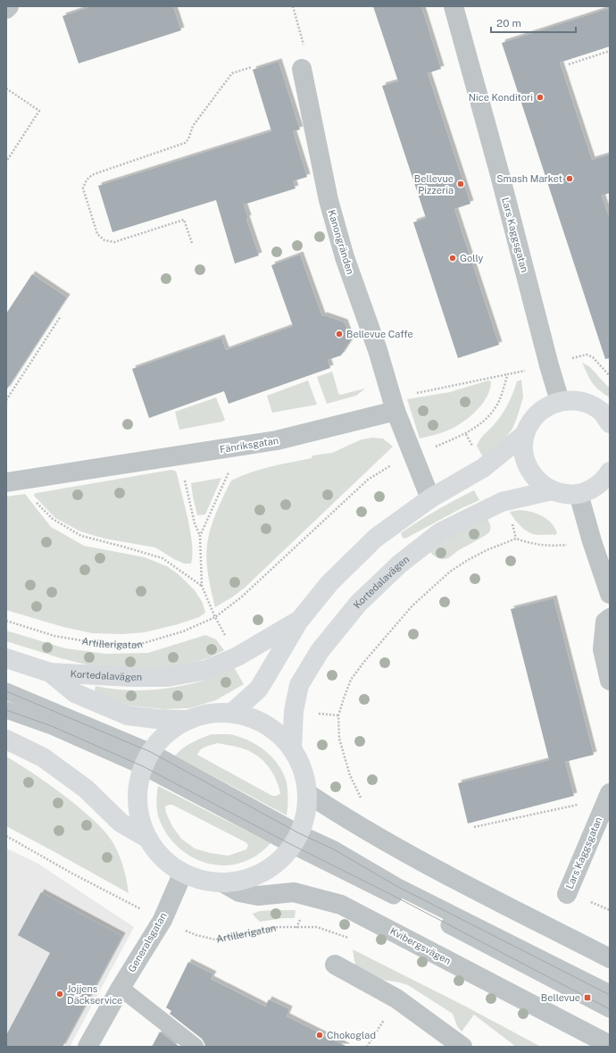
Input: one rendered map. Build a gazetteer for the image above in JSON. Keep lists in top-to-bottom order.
{
  "streets": {
    "main road": ["Kortedalavägen"],
    "street": [
      "Lars Kaggsgatan",
      "Kanongränden",
      "Fänriksgatan",
      "Generalsgatan",
      "Kvibergsvägen"
    ],
    "path": ["Artillerigatan"]
  },
  "crossings": [
    ["Lars Kaggsgatan", "Kortedalavägen"],
    ["Kanongränden", "Fänriksgatan"],
    ["Artillerigatan", "Kvibergsvägen"]
  ],
  "places": {
    "other": [
      "Nice Konditori",
      "Smash Market",
      "Bellevue Pizzeria",
      "Golly",
      "Bellevue Caffe",
      "Jojjens Däckservice",
      "Chokoglad"
    ],
    "transit": ["Bellevue"]
  },
  "scale_bar": "20 m"
}
